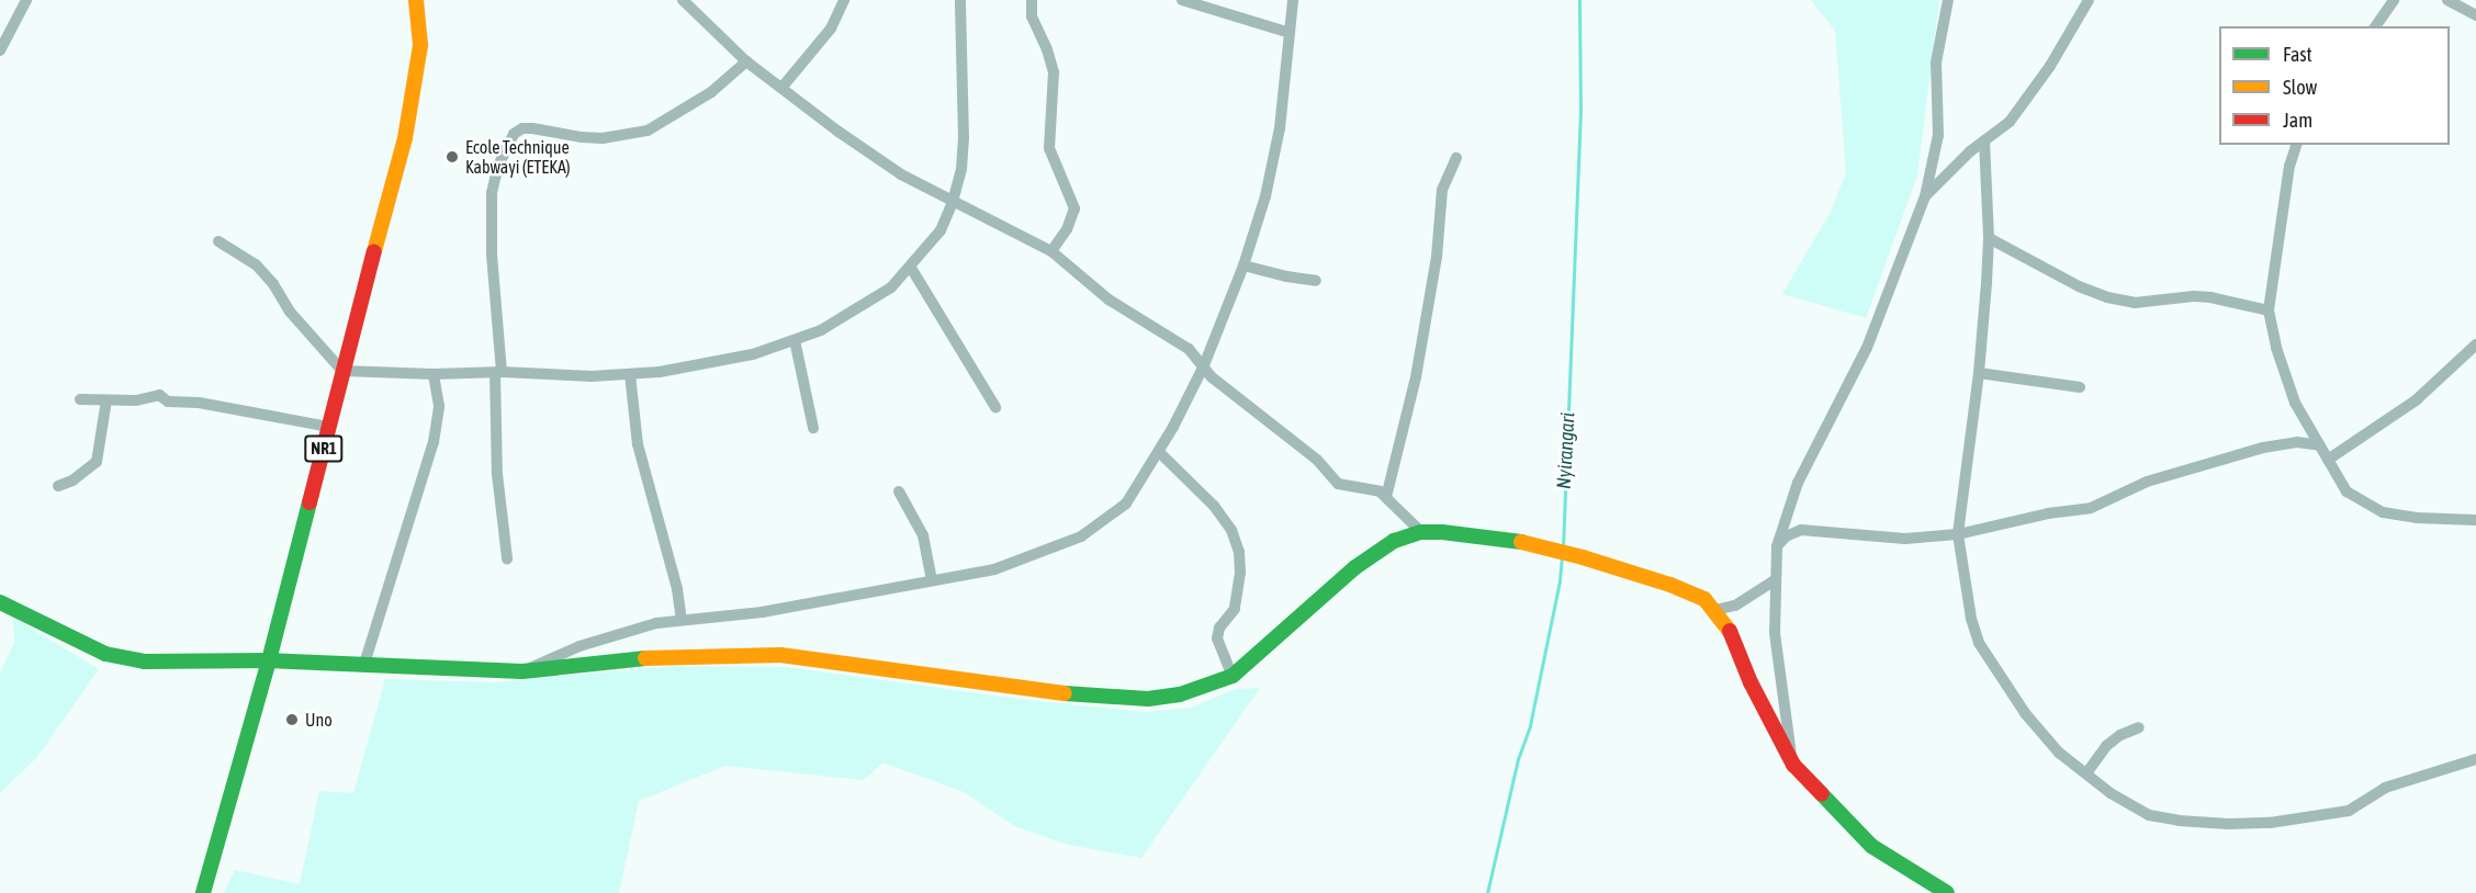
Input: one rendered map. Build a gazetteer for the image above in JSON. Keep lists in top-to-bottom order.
{
  "streets": {
    "main road": ["NR1"]
  },
  "water": ["Nyirangari"],
  "places": ["Ecole Technique Kabwayi (ETEKA)", "Uno"],
  "legend": ["Fast", "Slow", "Jam"]
}
